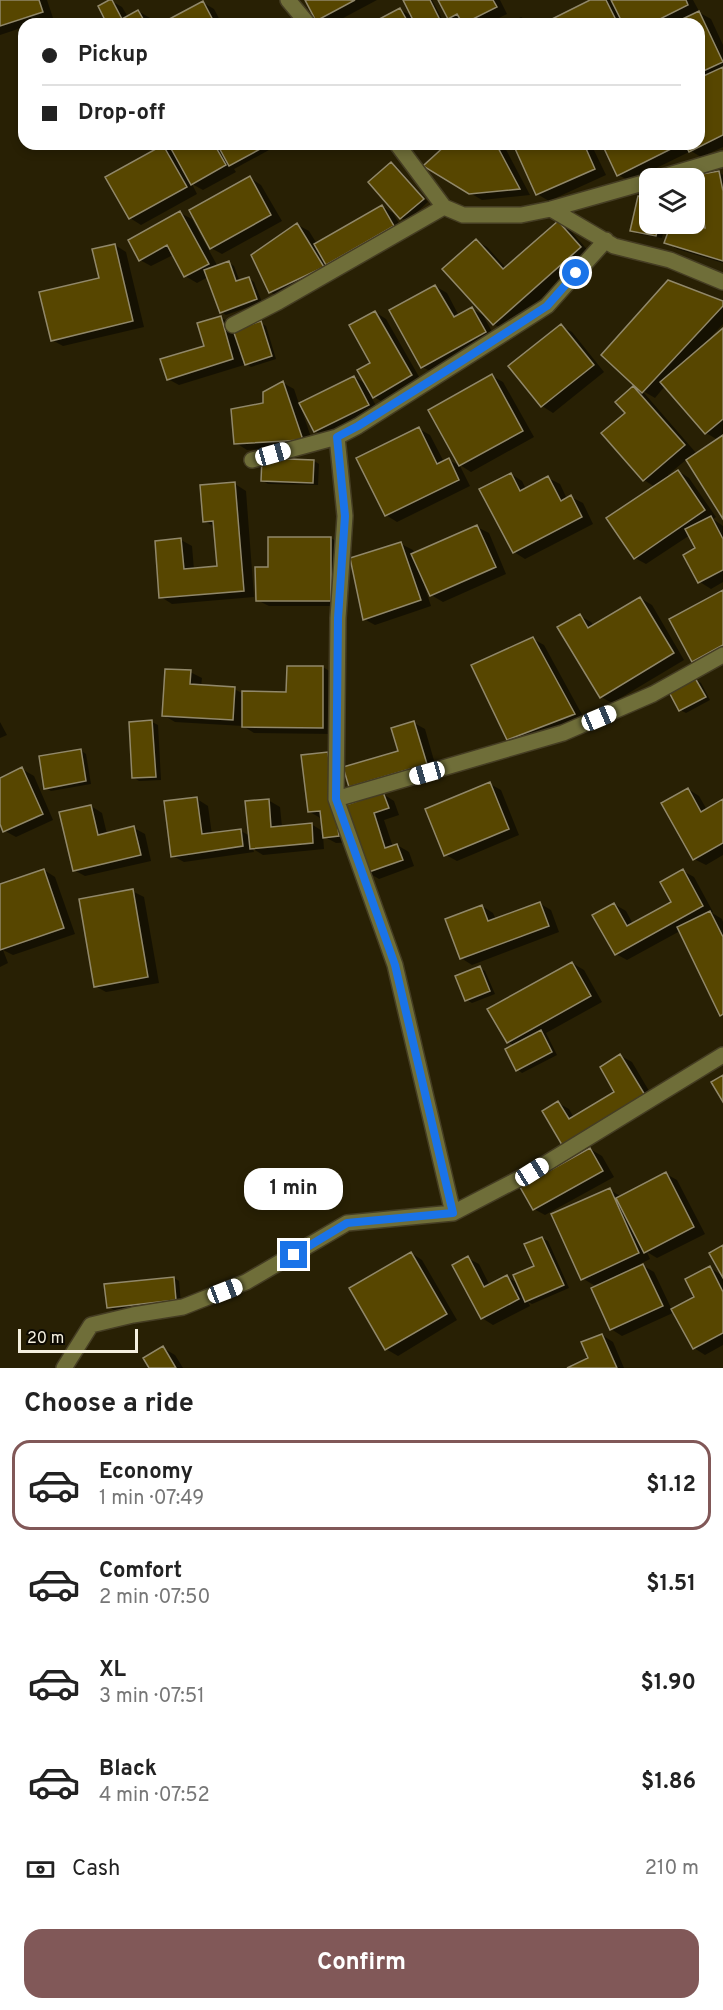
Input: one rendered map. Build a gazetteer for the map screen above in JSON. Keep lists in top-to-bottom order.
{
  "scale_bar": "20 m",
  "page": {
    "banner": ["Pickup", "Drop-off"],
    "bubble": "1 min",
    "scale": "20 m",
    "heading": "Choose a ride",
    "list": [
      {
        "name": "Economy",
        "note": "1 min · 07:49",
        "value": "$1.12"
      },
      {
        "name": "Comfort",
        "note": "2 min · 07:50",
        "value": "$1.51"
      },
      {
        "name": "XL",
        "note": "3 min · 07:51",
        "value": "$1.90"
      },
      {
        "name": "Black",
        "note": "4 min · 07:52",
        "value": "$1.86"
      }
    ],
    "pay": ["Cash", "210 m"],
    "buttons": "Confirm"
  }
}
